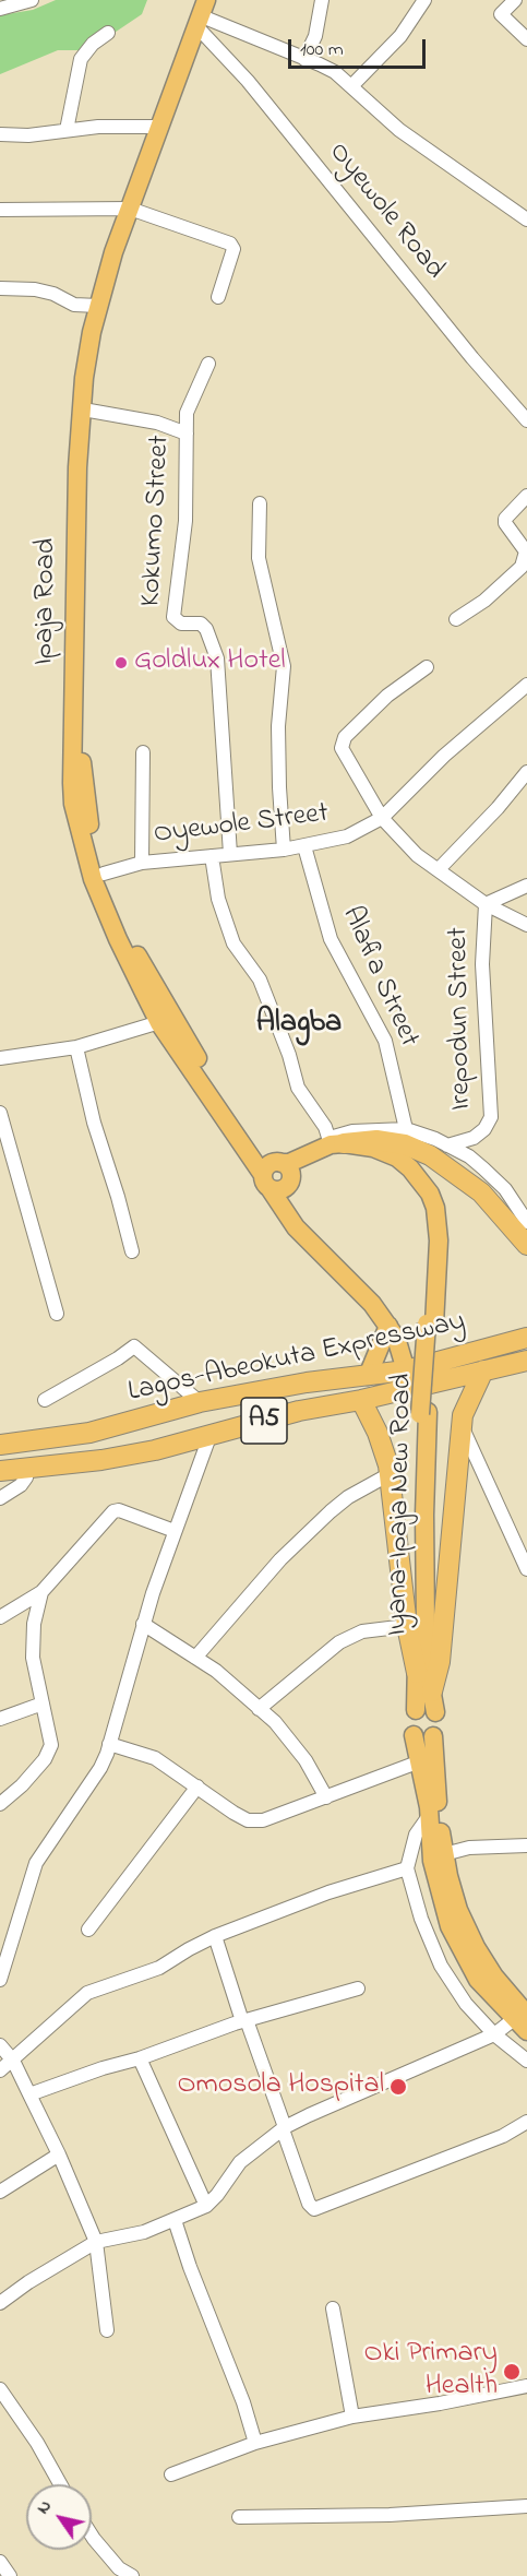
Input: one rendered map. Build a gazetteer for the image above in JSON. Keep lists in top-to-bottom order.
{
  "streets": {
    "highway": ["Lagos-Abeokuta Expressway", "A5"],
    "main road": ["Ipaja Road", "Iyana-Ipaja New Road"],
    "street": [
      "Oyewole Road",
      "Kokumo Street",
      "Oyewole Street",
      "Alafia Street",
      "Irepodun Street"
    ]
  },
  "crossings": [
    ["Oyewole Road", "Ipaja Road"],
    ["Kokumo Street", "Oyewole Street"],
    ["Ipaja Road", "Oyewole Street"],
    ["Ipaja Road", "Lagos-Abeokuta Expressway"],
    ["Ipaja Road", "Iyana-Ipaja New Road"],
    ["Oyewole Street", "Alafia Street"]
  ],
  "districts": ["Alagba"],
  "places": ["Goldlux Hotel", "Omosola Hospital", "Oki Primary Health"],
  "scale_bar": "100 m",
  "north": "top left"
}
